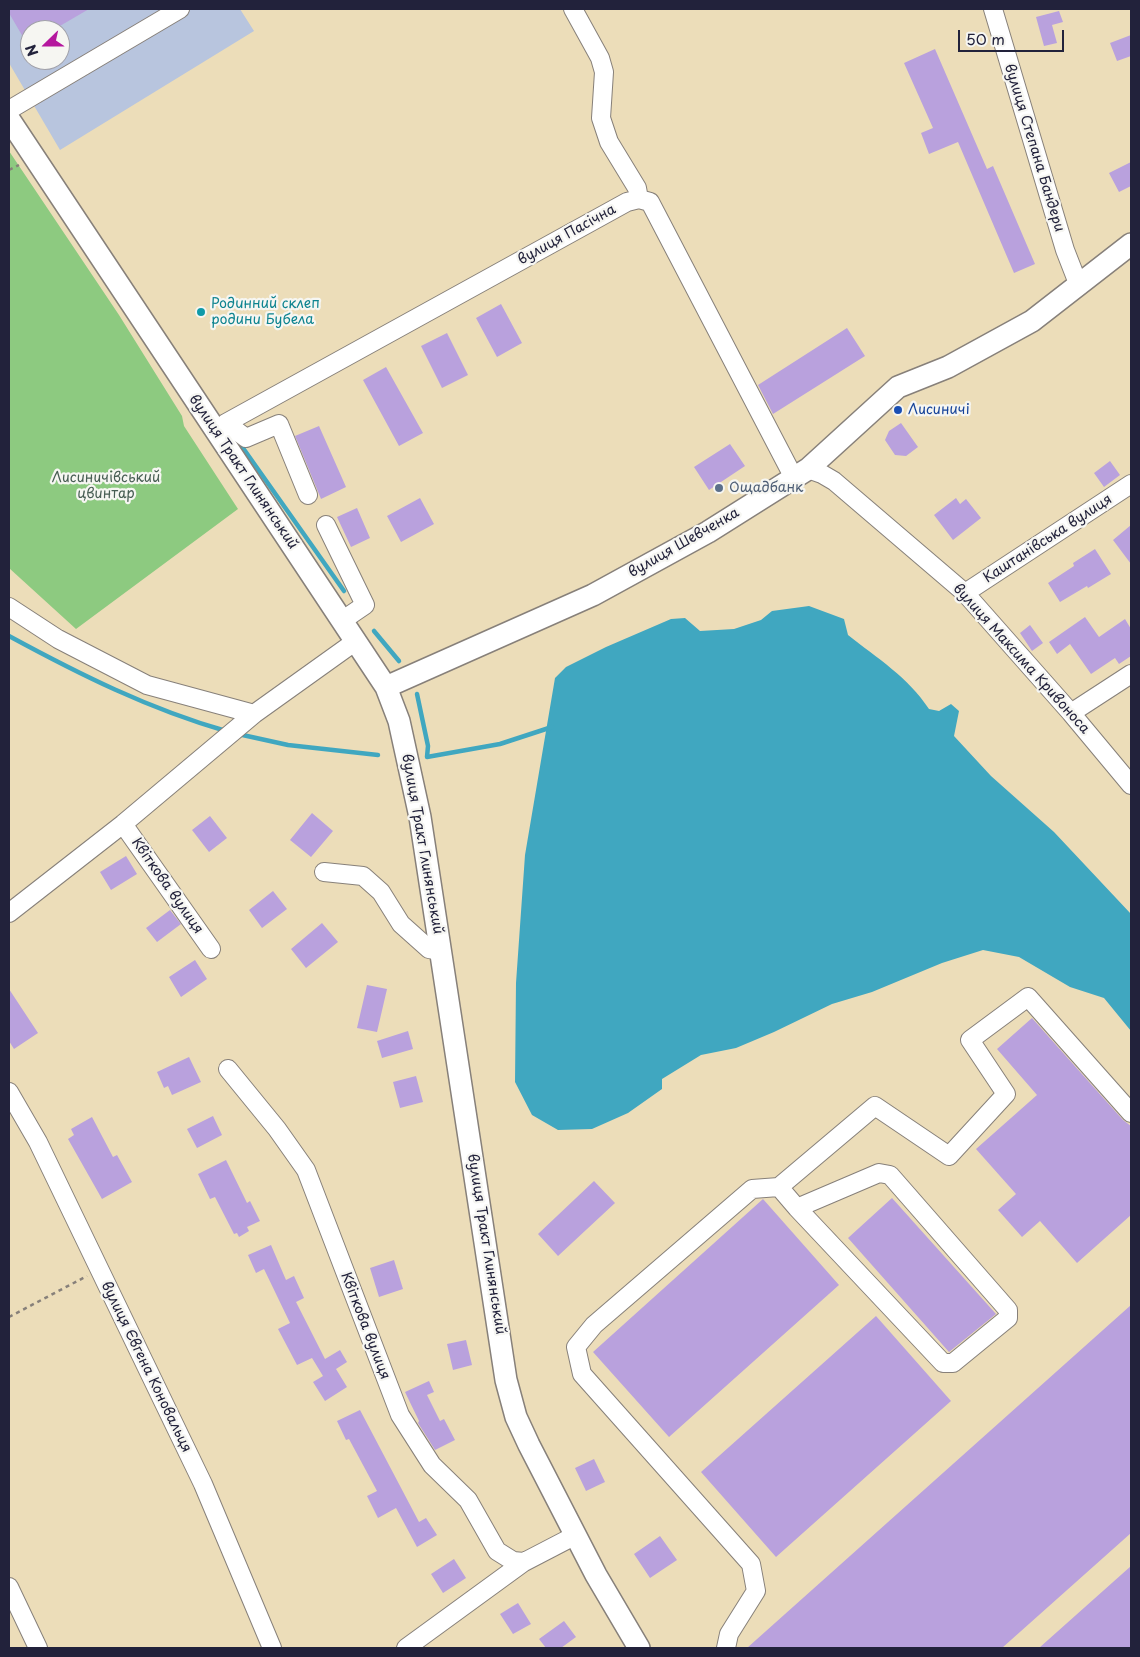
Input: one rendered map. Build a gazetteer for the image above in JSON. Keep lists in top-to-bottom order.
{
  "streets": {
    "main road": ["вулиця Тракт Глинянський", "вулиця Шевченка"],
    "street": [
      "вулиця Степана Бандери",
      "вулиця Пасічна",
      "Каштанівська вулиця",
      "вулиця Максима Кривоноса",
      "Квіткова вулиця",
      "вулиця Євгена Коновальця"
    ]
  },
  "crossings": [
    ["вулиця Степана Бандери", "вулиця Шевченка"],
    ["вулиця Пасічна", "вулиця Тракт Глинянський"],
    ["вулиця Тракт Глинянський", "вулиця Шевченка"],
    ["Каштанівська вулиця", "вулиця Максима Кривоноса"],
    ["вулиця Шевченка", "вулиця Максима Кривоноса"]
  ],
  "parks": ["Лисиничівський цвинтар"],
  "places": ["Родинний склеп родини Бубела", "Лисиничі", "Ощадбанк"],
  "scale_bar": "50 m",
  "north": "left"
}
